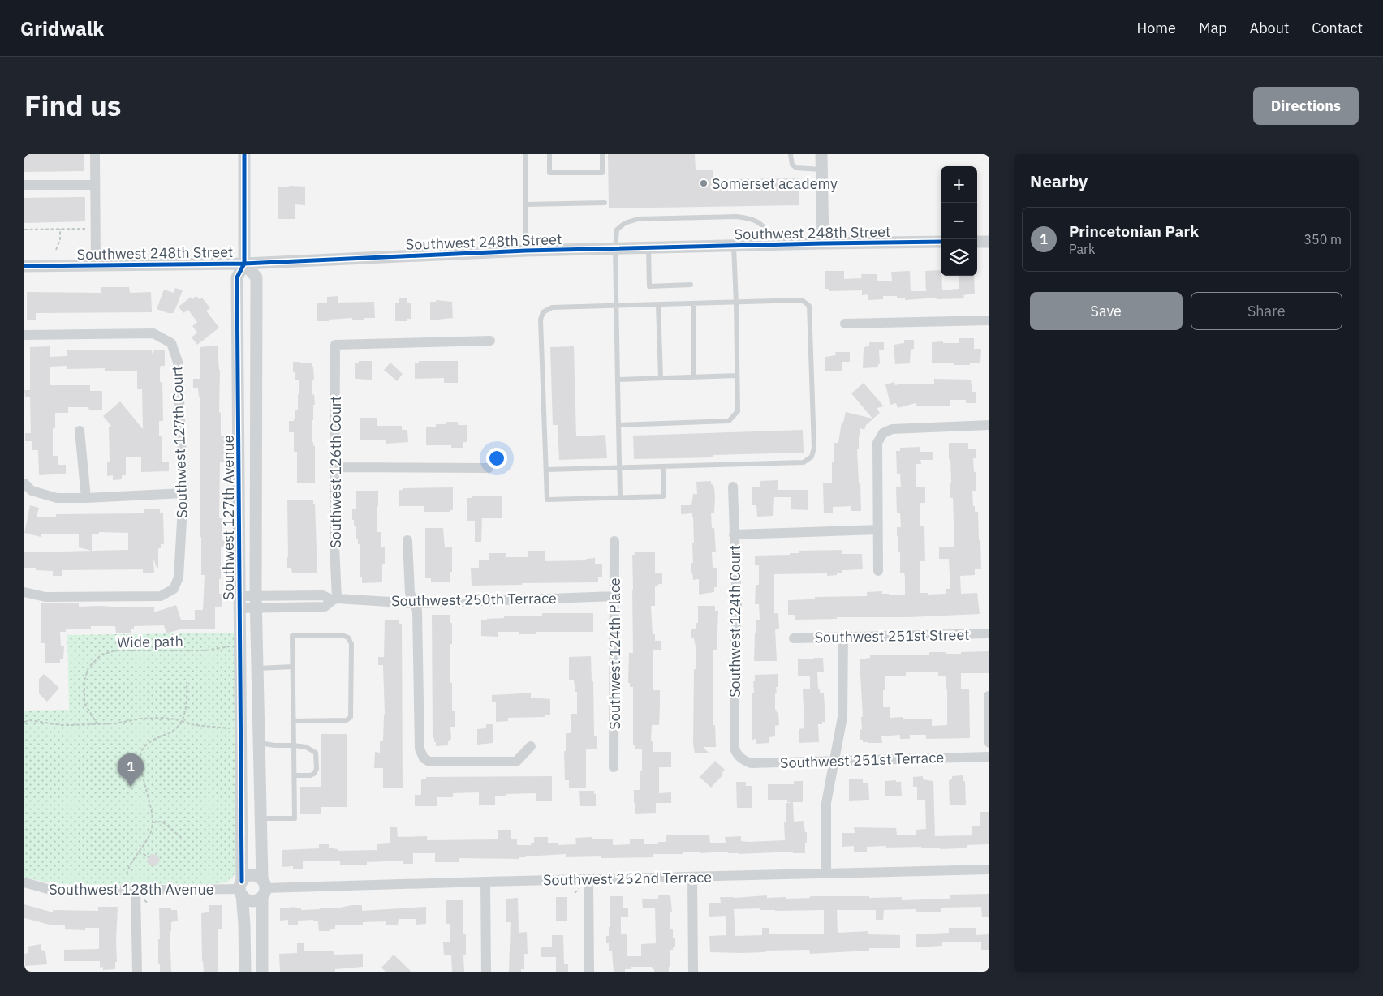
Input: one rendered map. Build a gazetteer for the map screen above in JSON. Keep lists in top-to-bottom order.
{
  "streets": {
    "street": [
      "Southwest 248th Street",
      "Southwest 127th Court",
      "Southwest 126th Court",
      "Southwest 127th Avenue",
      "Southwest 250th Terrace",
      "Southwest 124th Court",
      "Southwest 251st Street",
      "Southwest 124th Place",
      "Southwest 251st Terrace",
      "Southwest 252nd Terrace",
      "Southwest 128th Avenue"
    ],
    "path": ["Wide path"]
  },
  "crossings": [
    ["Southwest 248th Street", "Southwest 127th Avenue"],
    ["Southwest 126th Court", "Southwest 250th Terrace"],
    ["Southwest 127th Avenue", "Southwest 250th Terrace"],
    ["Southwest 127th Avenue", "Southwest 252nd Terrace"],
    ["Southwest 127th Avenue", "Southwest 128th Avenue"],
    ["Southwest 250th Terrace", "Southwest 124th Place"],
    ["Southwest 124th Court", "Southwest 251st Terrace"],
    ["Southwest 252nd Terrace", "Southwest 128th Avenue"]
  ],
  "places": ["Somerset academy"],
  "page": {
    "header": "Gridwalk",
    "nav": [
      "Home",
      "Map",
      "About",
      "Contact"
    ],
    "title": "Find us",
    "buttons": [
      "Directions",
      ["Save", "Share"]
    ],
    "heading": "Nearby",
    "map_buttons": ["+", "−"],
    "list": [
      {
        "mark": "1",
        "name": "Princetonian Park",
        "note": "Park",
        "value": "350 m"
      }
    ],
    "pins": "1"
  }
}
